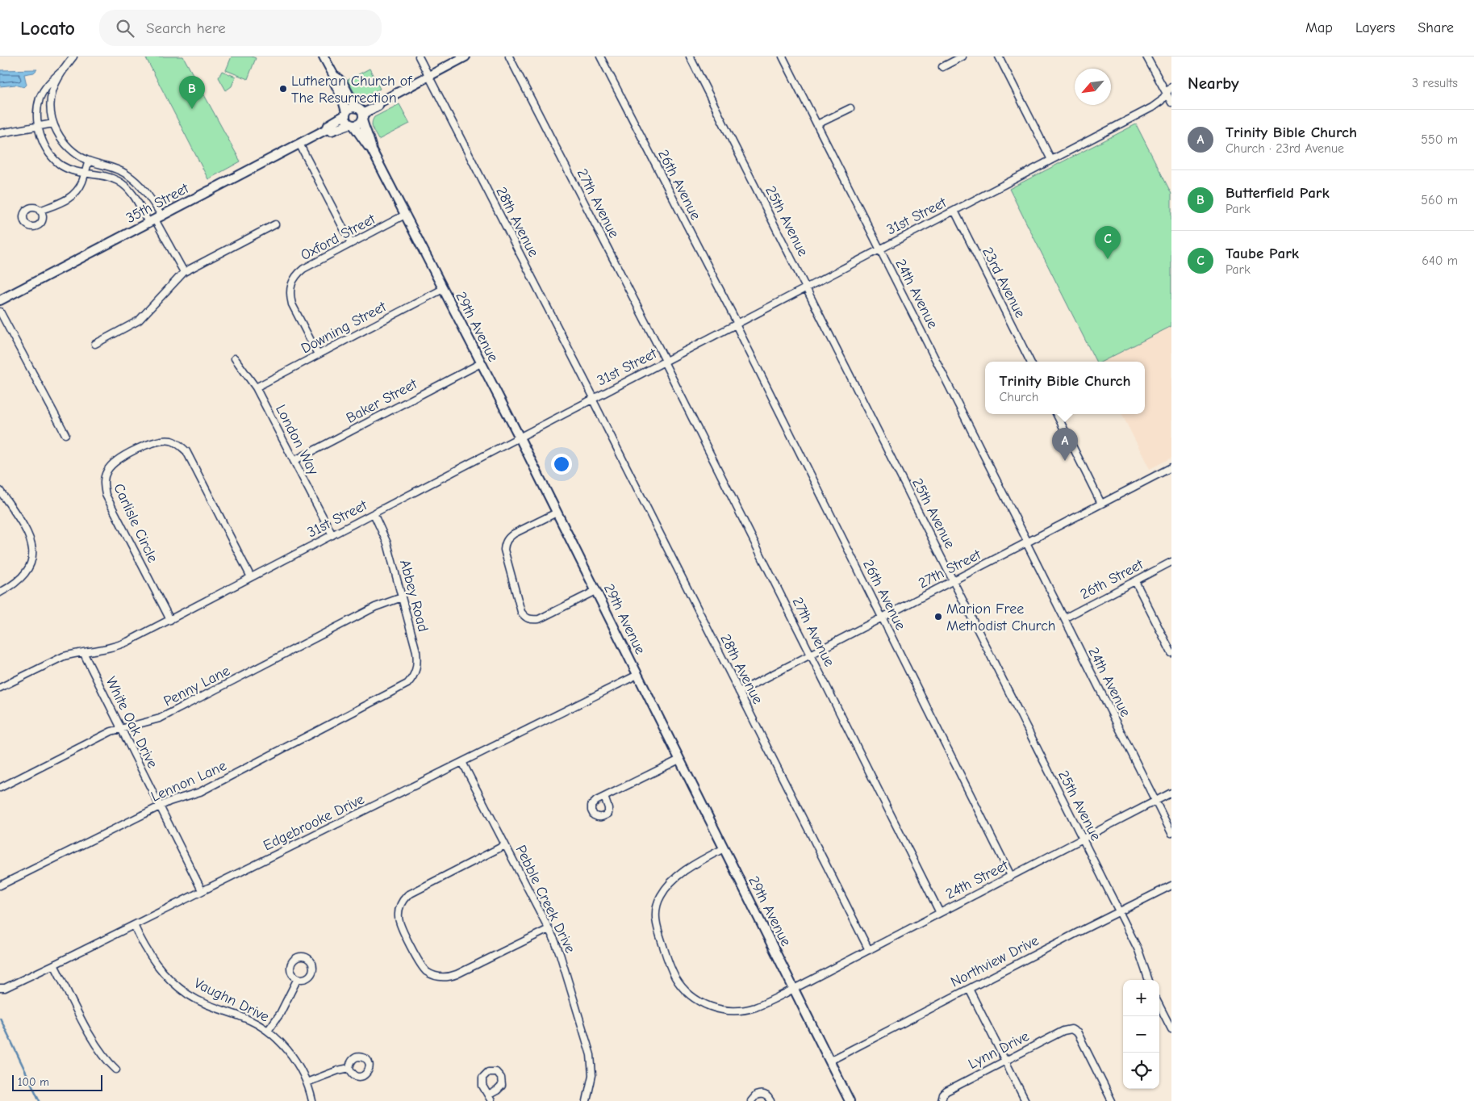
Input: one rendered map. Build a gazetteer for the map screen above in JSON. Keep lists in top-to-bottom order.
{
  "streets": {
    "street": [
      "26th Avenue",
      "35th Street",
      "27th Avenue",
      "31st Street",
      "25th Avenue",
      "28th Avenue",
      "Oxford Street",
      "23rd Avenue",
      "24th Avenue",
      "29th Avenue",
      "Downing Street",
      "Baker Street",
      "London Way",
      "Carlisle Circle",
      "27th Street",
      "26th Street",
      "Abbey Road",
      "Penny Lane",
      "White Oak Drive",
      "Lennon Lane",
      "Edgebrooke Drive",
      "24th Street",
      "Pebble Creek Drive",
      "Northview Drive",
      "Vaughn Drive",
      "Lynn Drive"
    ]
  },
  "crossings": [
    ["26th Avenue", "31st Street"],
    ["26th Avenue", "27th Street"],
    ["26th Avenue", "24th Street"],
    ["35th Street", "29th Avenue"],
    ["27th Avenue", "31st Street"],
    ["27th Avenue", "27th Street"],
    ["27th Avenue", "24th Street"],
    ["31st Street", "25th Avenue"],
    ["31st Street", "28th Avenue"],
    ["31st Street", "23rd Avenue"],
    ["31st Street", "24th Avenue"],
    ["31st Street", "29th Avenue"],
    ["31st Street", "London Way"],
    ["31st Street", "Carlisle Circle"],
    ["31st Street", "Abbey Road"],
    ["31st Street", "White Oak Drive"],
    ["25th Avenue", "27th Street"],
    ["25th Avenue", "24th Street"],
    ["25th Avenue", "Northview Drive"],
    ["28th Avenue", "27th Street"],
    ["28th Avenue", "24th Street"],
    ["Oxford Street", "29th Avenue"],
    ["Oxford Street", "Downing Street"],
    ["24th Avenue", "27th Street"],
    ["24th Avenue", "26th Street"],
    ["24th Avenue", "24th Street"],
    ["29th Avenue", "Downing Street"],
    ["29th Avenue", "Baker Street"],
    ["29th Avenue", "Edgebrooke Drive"],
    ["29th Avenue", "24th Street"],
    ["29th Avenue", "Northview Drive"],
    ["Downing Street", "London Way"],
    ["Baker Street", "London Way"],
    ["Abbey Road", "Penny Lane"],
    ["Abbey Road", "Lennon Lane"],
    ["Penny Lane", "White Oak Drive"],
    ["White Oak Drive", "Lennon Lane"],
    ["White Oak Drive", "Edgebrooke Drive"],
    ["Edgebrooke Drive", "Pebble Creek Drive"],
    ["Edgebrooke Drive", "Vaughn Drive"]
  ],
  "places": ["Lutheran Church of The Resurrection", "Marion Free Methodist Church"],
  "scale_bar": "100 m",
  "north": "bottom left",
  "page": {
    "header": "Locato",
    "search": "Search here",
    "nav": ["Map", "Layers", "Share"],
    "heading": ["Nearby", "3 results"],
    "pins": ["B", "C", "A"],
    "list": [
      {
        "mark": "A",
        "name": "Trinity Bible Church",
        "note": "Church · 23rd Avenue",
        "value": "550 m"
      },
      {
        "mark": "B",
        "name": "Butterfield Park",
        "note": "Park",
        "value": "560 m"
      },
      {
        "mark": "C",
        "name": "Taube Park",
        "note": "Park",
        "value": "640 m"
      }
    ],
    "popup": ["Trinity Bible Church", "Church"],
    "map_buttons": ["+", "−"],
    "scale": "100 m"
  }
}
